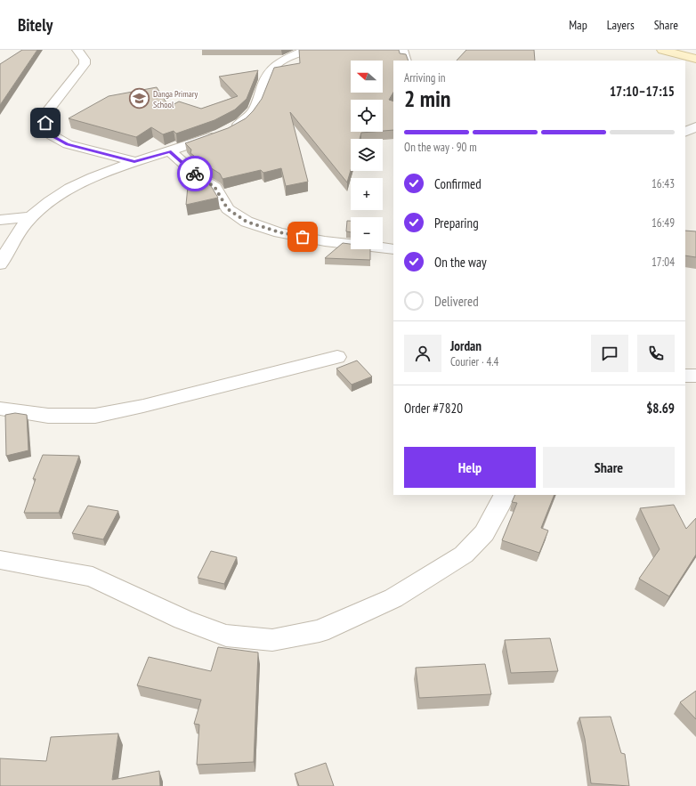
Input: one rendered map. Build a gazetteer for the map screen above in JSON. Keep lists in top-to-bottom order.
{
  "places": {
    "school or university": ["Danga Primary School"]
  },
  "north": "left",
  "page": {
    "header": "Bitely",
    "nav": ["Map", "Layers", "Share"],
    "map_buttons": ["+", "−"],
    "heading": ["2 min", "Arriving in", "17:10–17:15"],
    "panel": [
      "Jordan",
      "Courier · 4.4",
      "Order #7820",
      "$8.69"
    ],
    "bar": "On the way · 90 m",
    "list": [
      ["Confirmed", "16:43"],
      ["Preparing", "16:49"],
      ["On the way", "17:04"],
      "Delivered"
    ],
    "buttons": ["Help", "Share"]
  }
}
